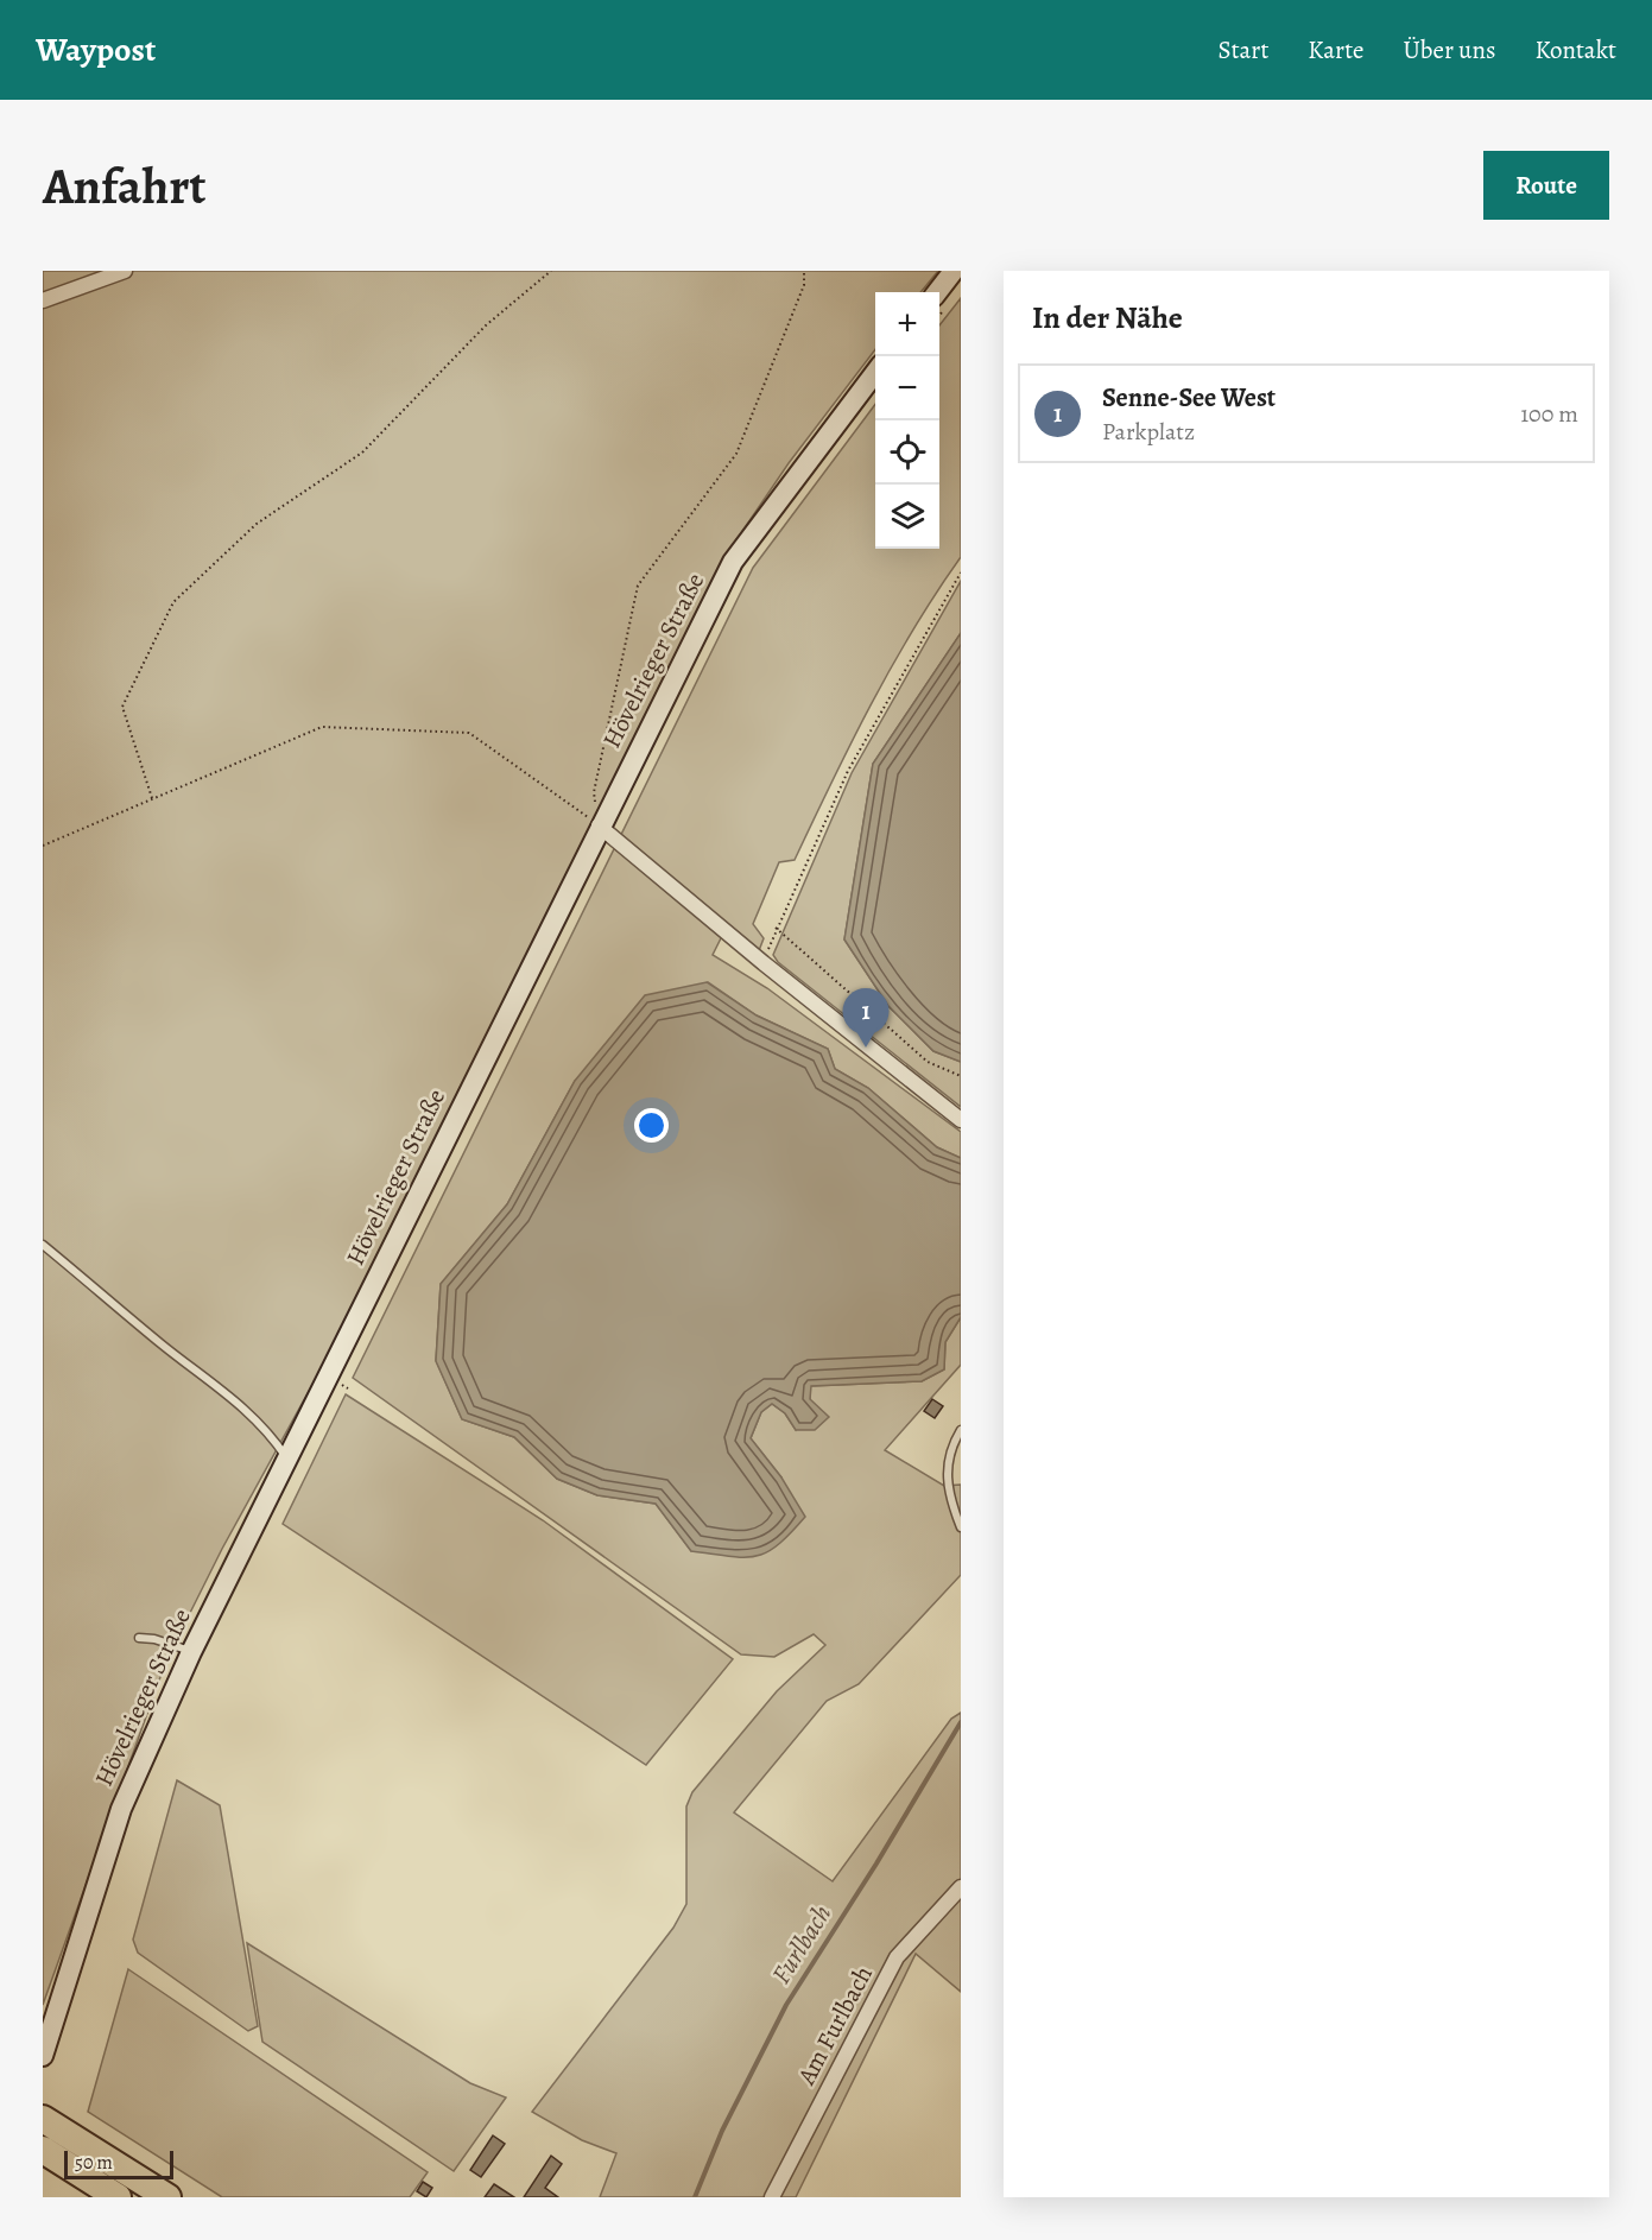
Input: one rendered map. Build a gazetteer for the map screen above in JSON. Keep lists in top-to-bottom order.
{
  "streets": {
    "main road": ["Hövelrieger Straße"],
    "street": ["Am Furlbach"]
  },
  "water": ["Furlbach"],
  "scale_bar": "50 m",
  "page": {
    "header": "Waypost",
    "nav": [
      "Start",
      "Karte",
      "Über uns",
      "Kontakt"
    ],
    "buttons": "Route",
    "title": "Anfahrt",
    "heading": "In der Nähe",
    "map_buttons": ["+", "−"],
    "list": [
      {
        "mark": "1",
        "name": "Senne-See West",
        "note": "Parkplatz",
        "value": "100 m"
      }
    ],
    "pins": "1",
    "scale": "50 m"
  }
}
